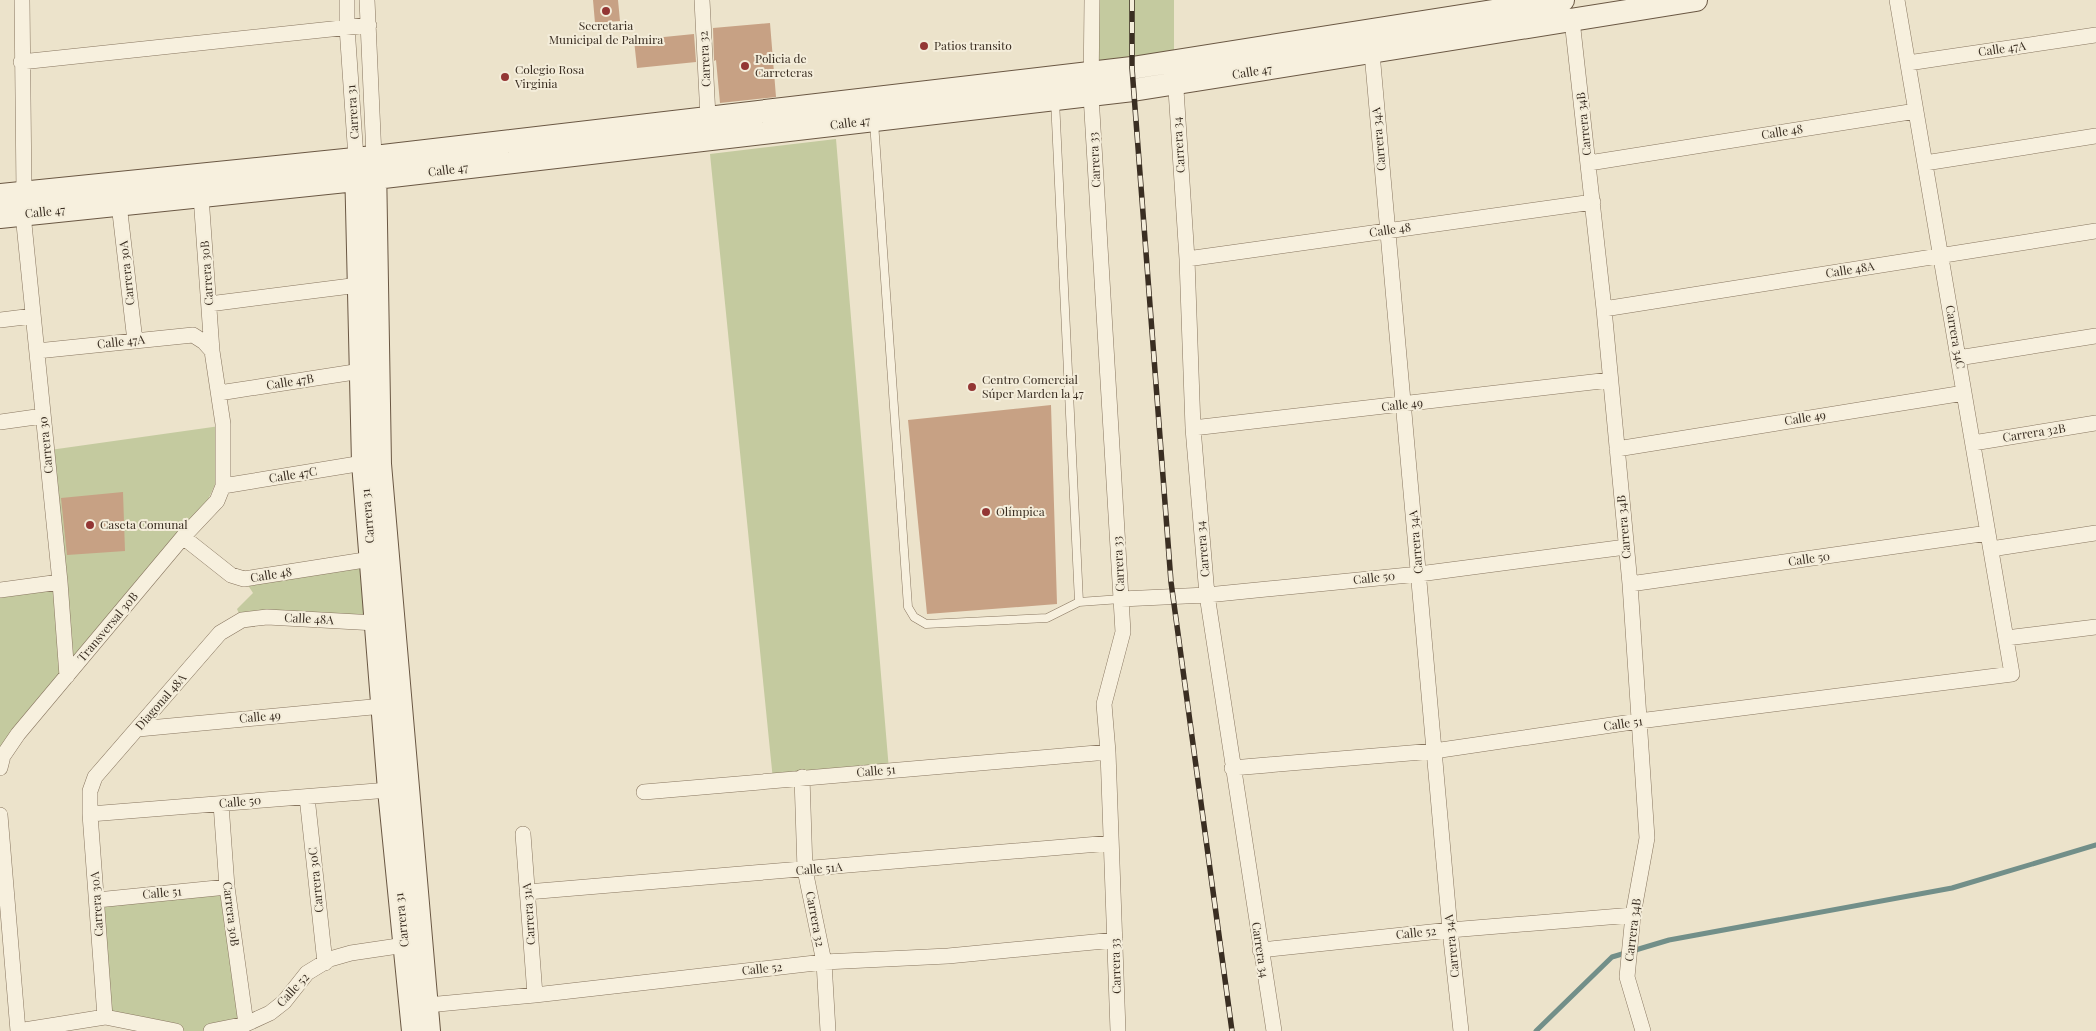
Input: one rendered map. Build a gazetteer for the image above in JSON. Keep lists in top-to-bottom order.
{
  "streets": {
    "main road": ["Calle 47", "Carrera 31"],
    "street": [
      "Calle 47A",
      "Carrera 32",
      "Carrera 34B",
      "Calle 48",
      "Carrera 34A",
      "Carrera 34",
      "Carrera 33",
      "Calle 48A",
      "Carrera 30A",
      "Carrera 30B",
      "Carrera 34C",
      "Calle 47B",
      "Calle 49",
      "Carrera 32B",
      "Carrera 30",
      "Calle 47C",
      "Calle 50",
      "Transversal 30B",
      "Diagonal 48A",
      "Calle 51",
      "Calle 51A",
      "Carrera 30C",
      "Carrera 31A",
      "Calle 52"
    ]
  },
  "crossings": [
    ["Calle 47A", "Carrera 30A"],
    ["Calle 47A", "Carrera 30B"],
    ["Calle 47A", "Carrera 34C"],
    ["Calle 47A", "Carrera 30"],
    ["Carrera 32", "Calle 47"],
    ["Carrera 32", "Calle 51"],
    ["Carrera 32", "Calle 51A"],
    ["Carrera 32", "Calle 52"],
    ["Calle 47", "Carrera 31"],
    ["Calle 47", "Carrera 34B"],
    ["Calle 47", "Carrera 34A"],
    ["Calle 47", "Carrera 34"],
    ["Calle 47", "Carrera 33"],
    ["Calle 47", "Carrera 30A"],
    ["Calle 47", "Carrera 30B"],
    ["Calle 47", "Carrera 30"],
    ["Carrera 31", "Calle 48"],
    ["Carrera 31", "Calle 48A"],
    ["Carrera 31", "Calle 47B"],
    ["Carrera 31", "Calle 49"],
    ["Carrera 31", "Calle 47C"],
    ["Carrera 31", "Calle 50"],
    ["Carrera 31", "Calle 52"],
    ["Carrera 34B", "Calle 48"],
    ["Carrera 34B", "Calle 48A"],
    ["Carrera 34B", "Calle 49"],
    ["Carrera 34B", "Calle 50"],
    ["Carrera 34B", "Calle 51"],
    ["Carrera 34B", "Calle 52"],
    ["Calle 48", "Carrera 34A"],
    ["Calle 48", "Carrera 34"],
    ["Calle 48", "Carrera 34C"],
    ["Calle 48", "Transversal 30B"],
    ["Carrera 34A", "Calle 49"],
    ["Carrera 34A", "Calle 50"],
    ["Carrera 34A", "Calle 51"],
    ["Carrera 34A", "Calle 52"],
    ["Carrera 34", "Calle 49"],
    ["Carrera 34", "Calle 50"],
    ["Carrera 34", "Calle 51"],
    ["Carrera 34", "Calle 52"],
    ["Carrera 33", "Calle 50"],
    ["Carrera 33", "Calle 51"],
    ["Carrera 33", "Calle 51A"],
    ["Carrera 33", "Calle 52"],
    ["Calle 48A", "Carrera 34C"],
    ["Calle 48A", "Diagonal 48A"],
    ["Carrera 30A", "Calle 50"],
    ["Carrera 30A", "Diagonal 48A"],
    ["Carrera 30A", "Calle 51"],
    ["Carrera 30B", "Calle 47B"],
    ["Carrera 30B", "Calle 47C"],
    ["Carrera 30B", "Calle 50"],
    ["Carrera 30B", "Transversal 30B"],
    ["Carrera 30B", "Calle 51"],
    ["Carrera 30B", "Calle 52"],
    ["Carrera 34C", "Calle 49"],
    ["Carrera 34C", "Carrera 32B"],
    ["Carrera 34C", "Calle 50"],
    ["Carrera 34C", "Calle 51"],
    ["Calle 49", "Diagonal 48A"],
    ["Carrera 30", "Transversal 30B"],
    ["Calle 50", "Carrera 30C"],
    ["Calle 51A", "Carrera 31A"],
    ["Carrera 30C", "Calle 52"],
    ["Carrera 31A", "Calle 52"]
  ],
  "places": [
    "Secretaria Municipal de Palmira",
    "Patios transito",
    "Policia de Carreteras",
    "Colegio Rosa Virginia",
    "Centro Comercial Súper Marden la 47",
    "Olímpica",
    "Caseta Comunal"
  ]
}
